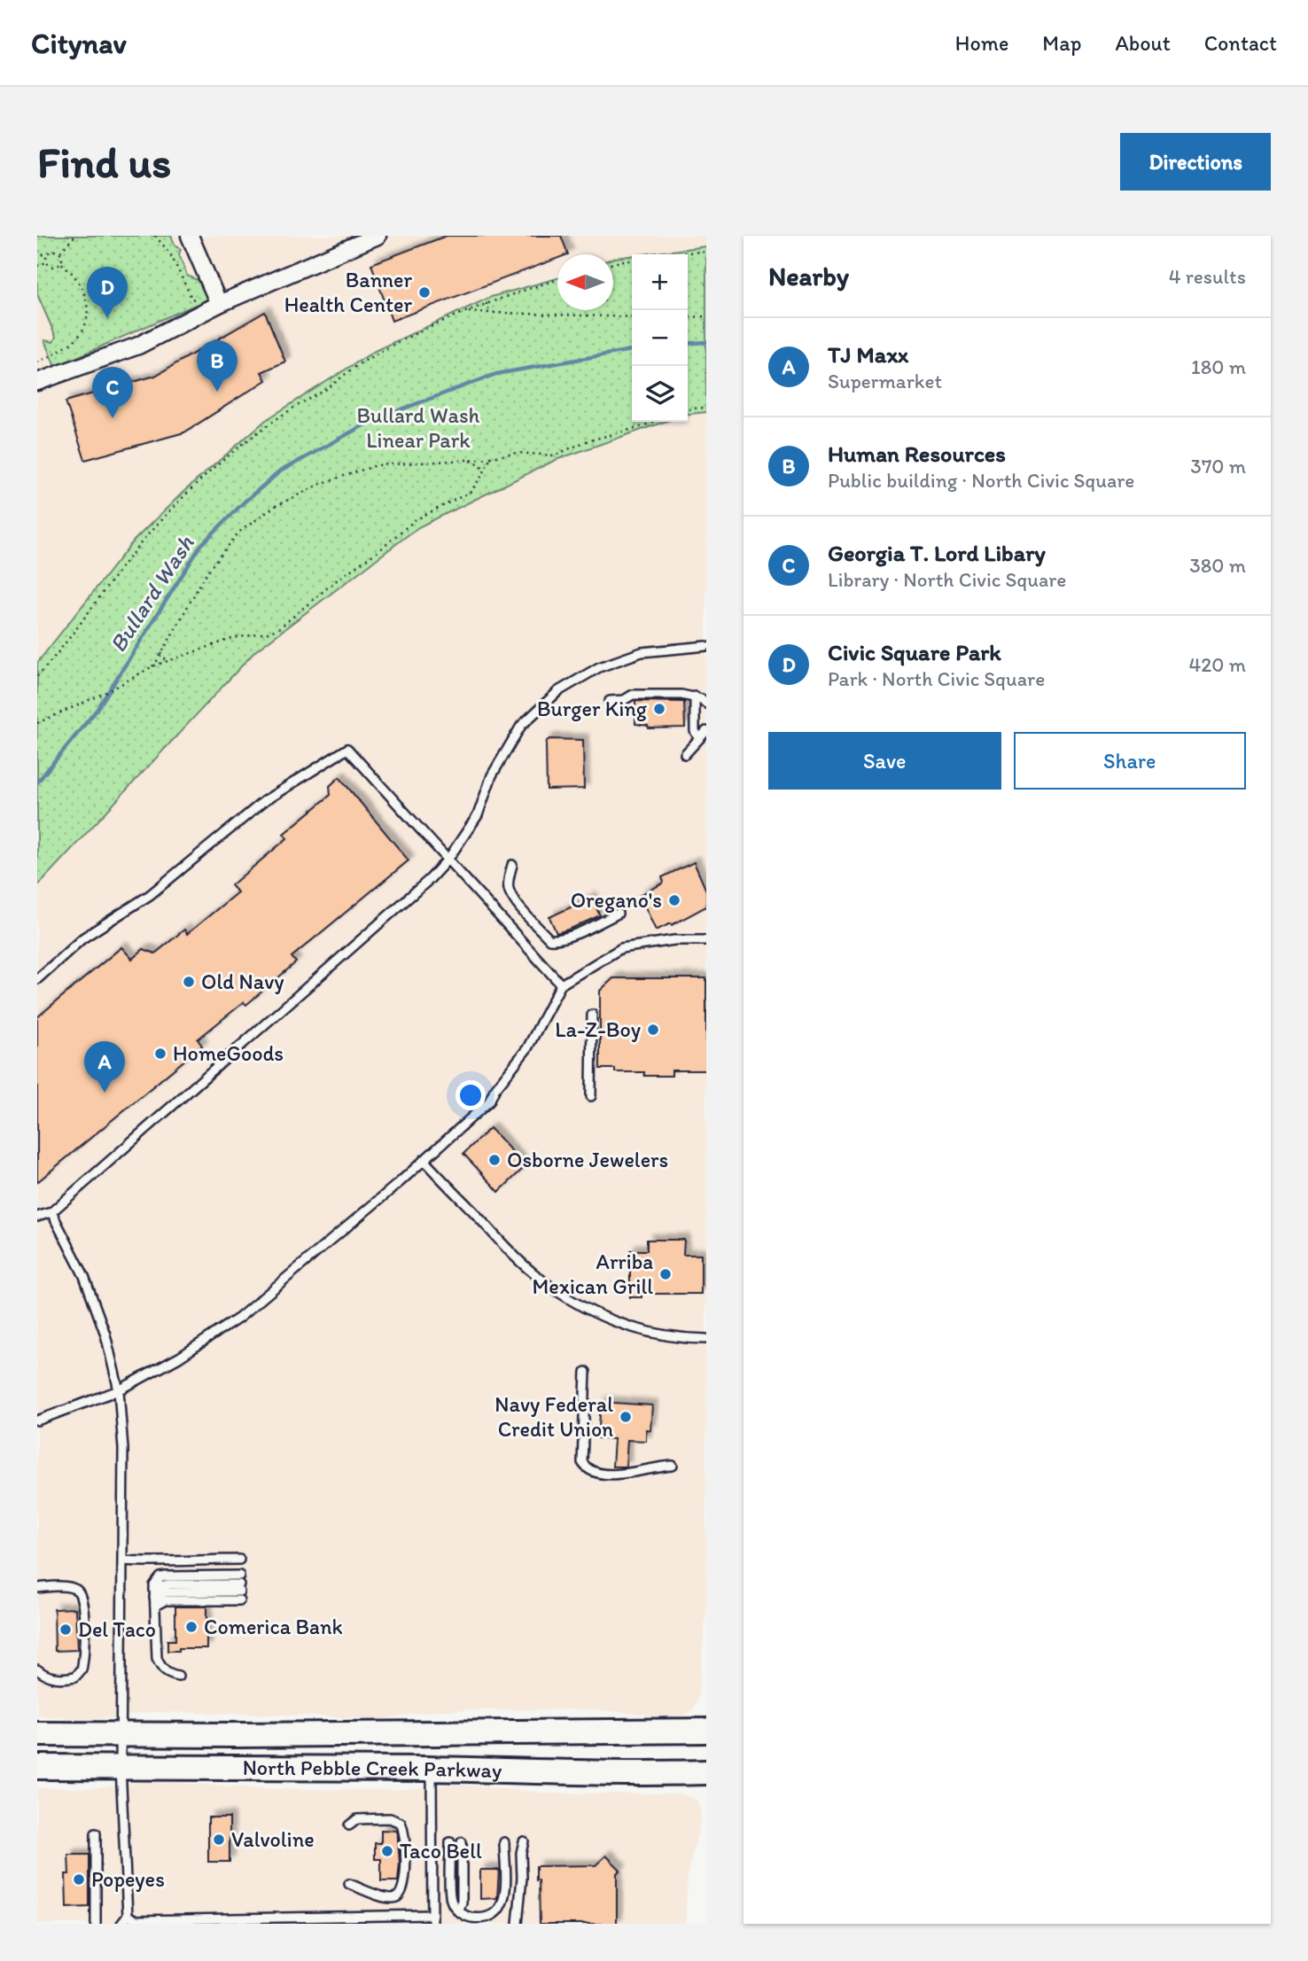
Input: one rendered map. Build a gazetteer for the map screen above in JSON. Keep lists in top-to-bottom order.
{
  "streets": {
    "main road": ["North Pebble Creek Parkway"]
  },
  "water": ["Bullard Wash"],
  "parks": ["Bullard Wash Linear Park"],
  "places": [
    "Banner Health Center",
    "Burger King",
    "Oregano's",
    "Old Navy",
    "La-Z-Boy",
    "HomeGoods",
    "Osborne Jewelers",
    "Arriba Mexican Grill",
    "Navy Federal Credit Union",
    "Comerica Bank",
    "Del Taco",
    "Valvoline",
    "Taco Bell",
    "Popeyes"
  ],
  "north": "left",
  "page": {
    "header": "Citynav",
    "nav": [
      "Home",
      "Map",
      "About",
      "Contact"
    ],
    "buttons": [
      "Directions",
      ["Save", "Share"]
    ],
    "title": "Find us",
    "heading": ["Nearby", "4 results"],
    "map_buttons": ["+", "−"],
    "pins": [
      "D",
      "B",
      "C",
      "A"
    ],
    "list": [
      {
        "mark": "A",
        "name": "TJ Maxx",
        "note": "Supermarket",
        "value": "180 m"
      },
      {
        "mark": "B",
        "name": "Human Resources",
        "note": "Public building · North Civic Square",
        "value": "370 m"
      },
      {
        "mark": "C",
        "name": "Georgia T. Lord Libary",
        "note": "Library · North Civic Square",
        "value": "380 m"
      },
      {
        "mark": "D",
        "name": "Civic Square Park",
        "note": "Park · North Civic Square",
        "value": "420 m"
      }
    ]
  }
}
